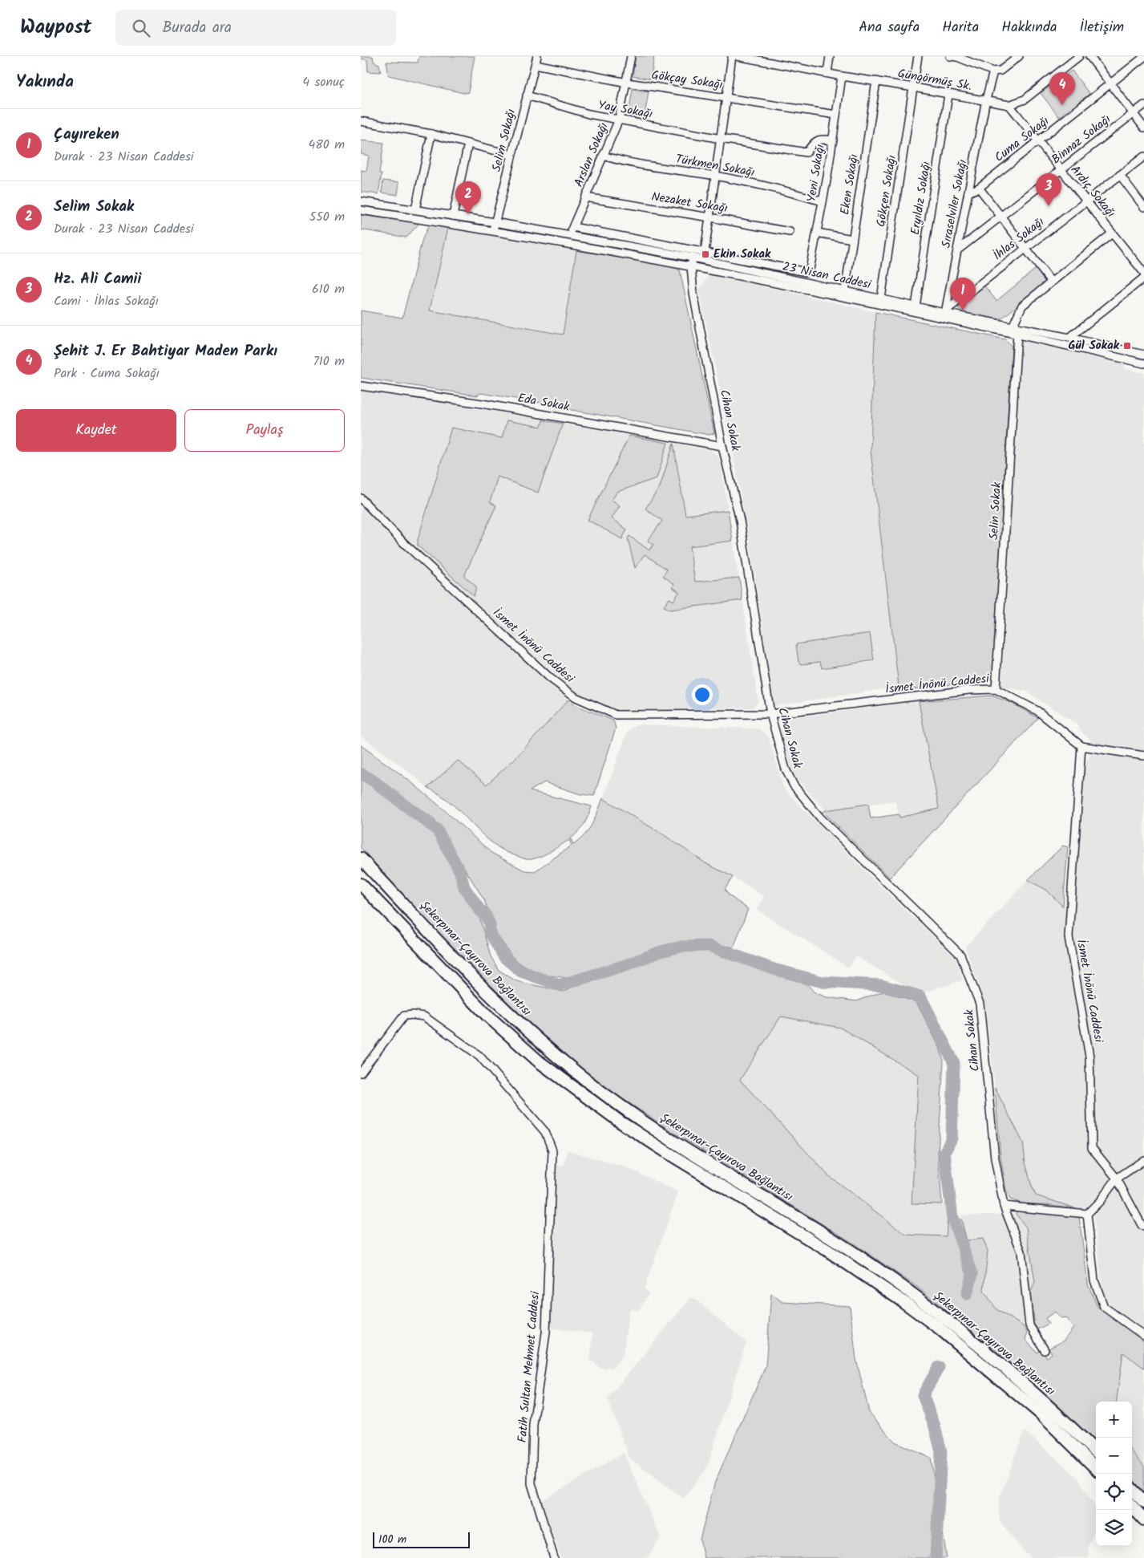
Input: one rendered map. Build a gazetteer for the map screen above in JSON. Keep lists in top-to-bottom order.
{
  "streets": {
    "highway": ["Şekerpınar-Çayırova Bağlantısı"],
    "street": [
      "Gökçay Sokağı",
      "Güngörmüş Sk.",
      "Yay Sokağı",
      "Cuma Sokağı",
      "Binnaz Sokağı",
      "Selim Sokağı",
      "Arslan Sokağı",
      "Türkmen Sokağı",
      "Yeni Sokağı",
      "Eken Sokağı",
      "Gökçen Sokağı",
      "Ardıç Sokağı",
      "Eryıldız Sokağı",
      "Nezaket Sokağı",
      "Sıraselviler Sokağı",
      "İhlas Sokağı",
      "23 Nisan Caddesi",
      "Eda Sokak",
      "Cihan Sokak",
      "Selin Sokak",
      "İsmet İnönü Caddesi",
      "Fatih Sultan Mehmet Caddesi"
    ]
  },
  "crossings": [
    ["Gökçay Sokağı", "Selim Sokağı"],
    ["Gökçay Sokağı", "Arslan Sokağı"],
    ["Gökçay Sokağı", "Yeni Sokağı"],
    ["Güngörmüş Sk.", "Yeni Sokağı"],
    ["Güngörmüş Sk.", "Eken Sokağı"],
    ["Güngörmüş Sk.", "Gökçen Sokağı"],
    ["Güngörmüş Sk.", "Ardıç Sokağı"],
    ["Güngörmüş Sk.", "Eryıldız Sokağı"],
    ["Güngörmüş Sk.", "Sıraselviler Sokağı"],
    ["Yay Sokağı", "Selim Sokağı"],
    ["Yay Sokağı", "Arslan Sokağı"],
    ["Yay Sokağı", "Yeni Sokağı"],
    ["Cuma Sokağı", "Ardıç Sokağı"],
    ["Cuma Sokağı", "Sıraselviler Sokağı"],
    ["Binnaz Sokağı", "Ardıç Sokağı"],
    ["Binnaz Sokağı", "Sıraselviler Sokağı"],
    ["Selim Sokağı", "23 Nisan Caddesi"],
    ["Arslan Sokağı", "Türkmen Sokağı"],
    ["Arslan Sokağı", "Nezaket Sokağı"],
    ["Arslan Sokağı", "23 Nisan Caddesi"],
    ["Türkmen Sokağı", "Yeni Sokağı"],
    ["Eken Sokağı", "23 Nisan Caddesi"],
    ["Gökçen Sokağı", "23 Nisan Caddesi"],
    ["Ardıç Sokağı", "İhlas Sokağı"],
    ["Eryıldız Sokağı", "23 Nisan Caddesi"],
    ["Sıraselviler Sokağı", "İhlas Sokağı"],
    ["Sıraselviler Sokağı", "23 Nisan Caddesi"],
    ["İhlas Sokağı", "23 Nisan Caddesi"],
    ["23 Nisan Caddesi", "Cihan Sokak"],
    ["23 Nisan Caddesi", "Selin Sokak"],
    ["Eda Sokak", "Cihan Sokak"],
    ["Cihan Sokak", "İsmet İnönü Caddesi"],
    ["Selin Sokak", "İsmet İnönü Caddesi"]
  ],
  "places": {
    "transit": ["Ekin Sokak", "Gül Sokak"]
  },
  "scale_bar": "100 m",
  "page": {
    "header": "Waypost",
    "search": "Burada ara",
    "nav": [
      "Ana sayfa",
      "Harita",
      "Hakkında",
      "İletişim"
    ],
    "heading": ["Yakında", "4 sonuç"],
    "pins": [
      "4",
      "3",
      "2",
      "1"
    ],
    "list": [
      {
        "mark": "1",
        "name": "Çayıreken",
        "note": "Durak · 23 Nisan Caddesi",
        "value": "480 m"
      },
      {
        "mark": "2",
        "name": "Selim Sokak",
        "note": "Durak · 23 Nisan Caddesi",
        "value": "550 m"
      },
      {
        "mark": "3",
        "name": "Hz. Ali Camii",
        "note": "Cami · İhlas Sokağı",
        "value": "610 m"
      },
      {
        "mark": "4",
        "name": "Şehit J. Er Bahtiyar Maden Parkı",
        "note": "Park · Cuma Sokağı",
        "value": "710 m"
      }
    ],
    "buttons": ["Kaydet", "Paylaş"],
    "map_buttons": ["+", "−"],
    "scale": "100 m"
  }
}
